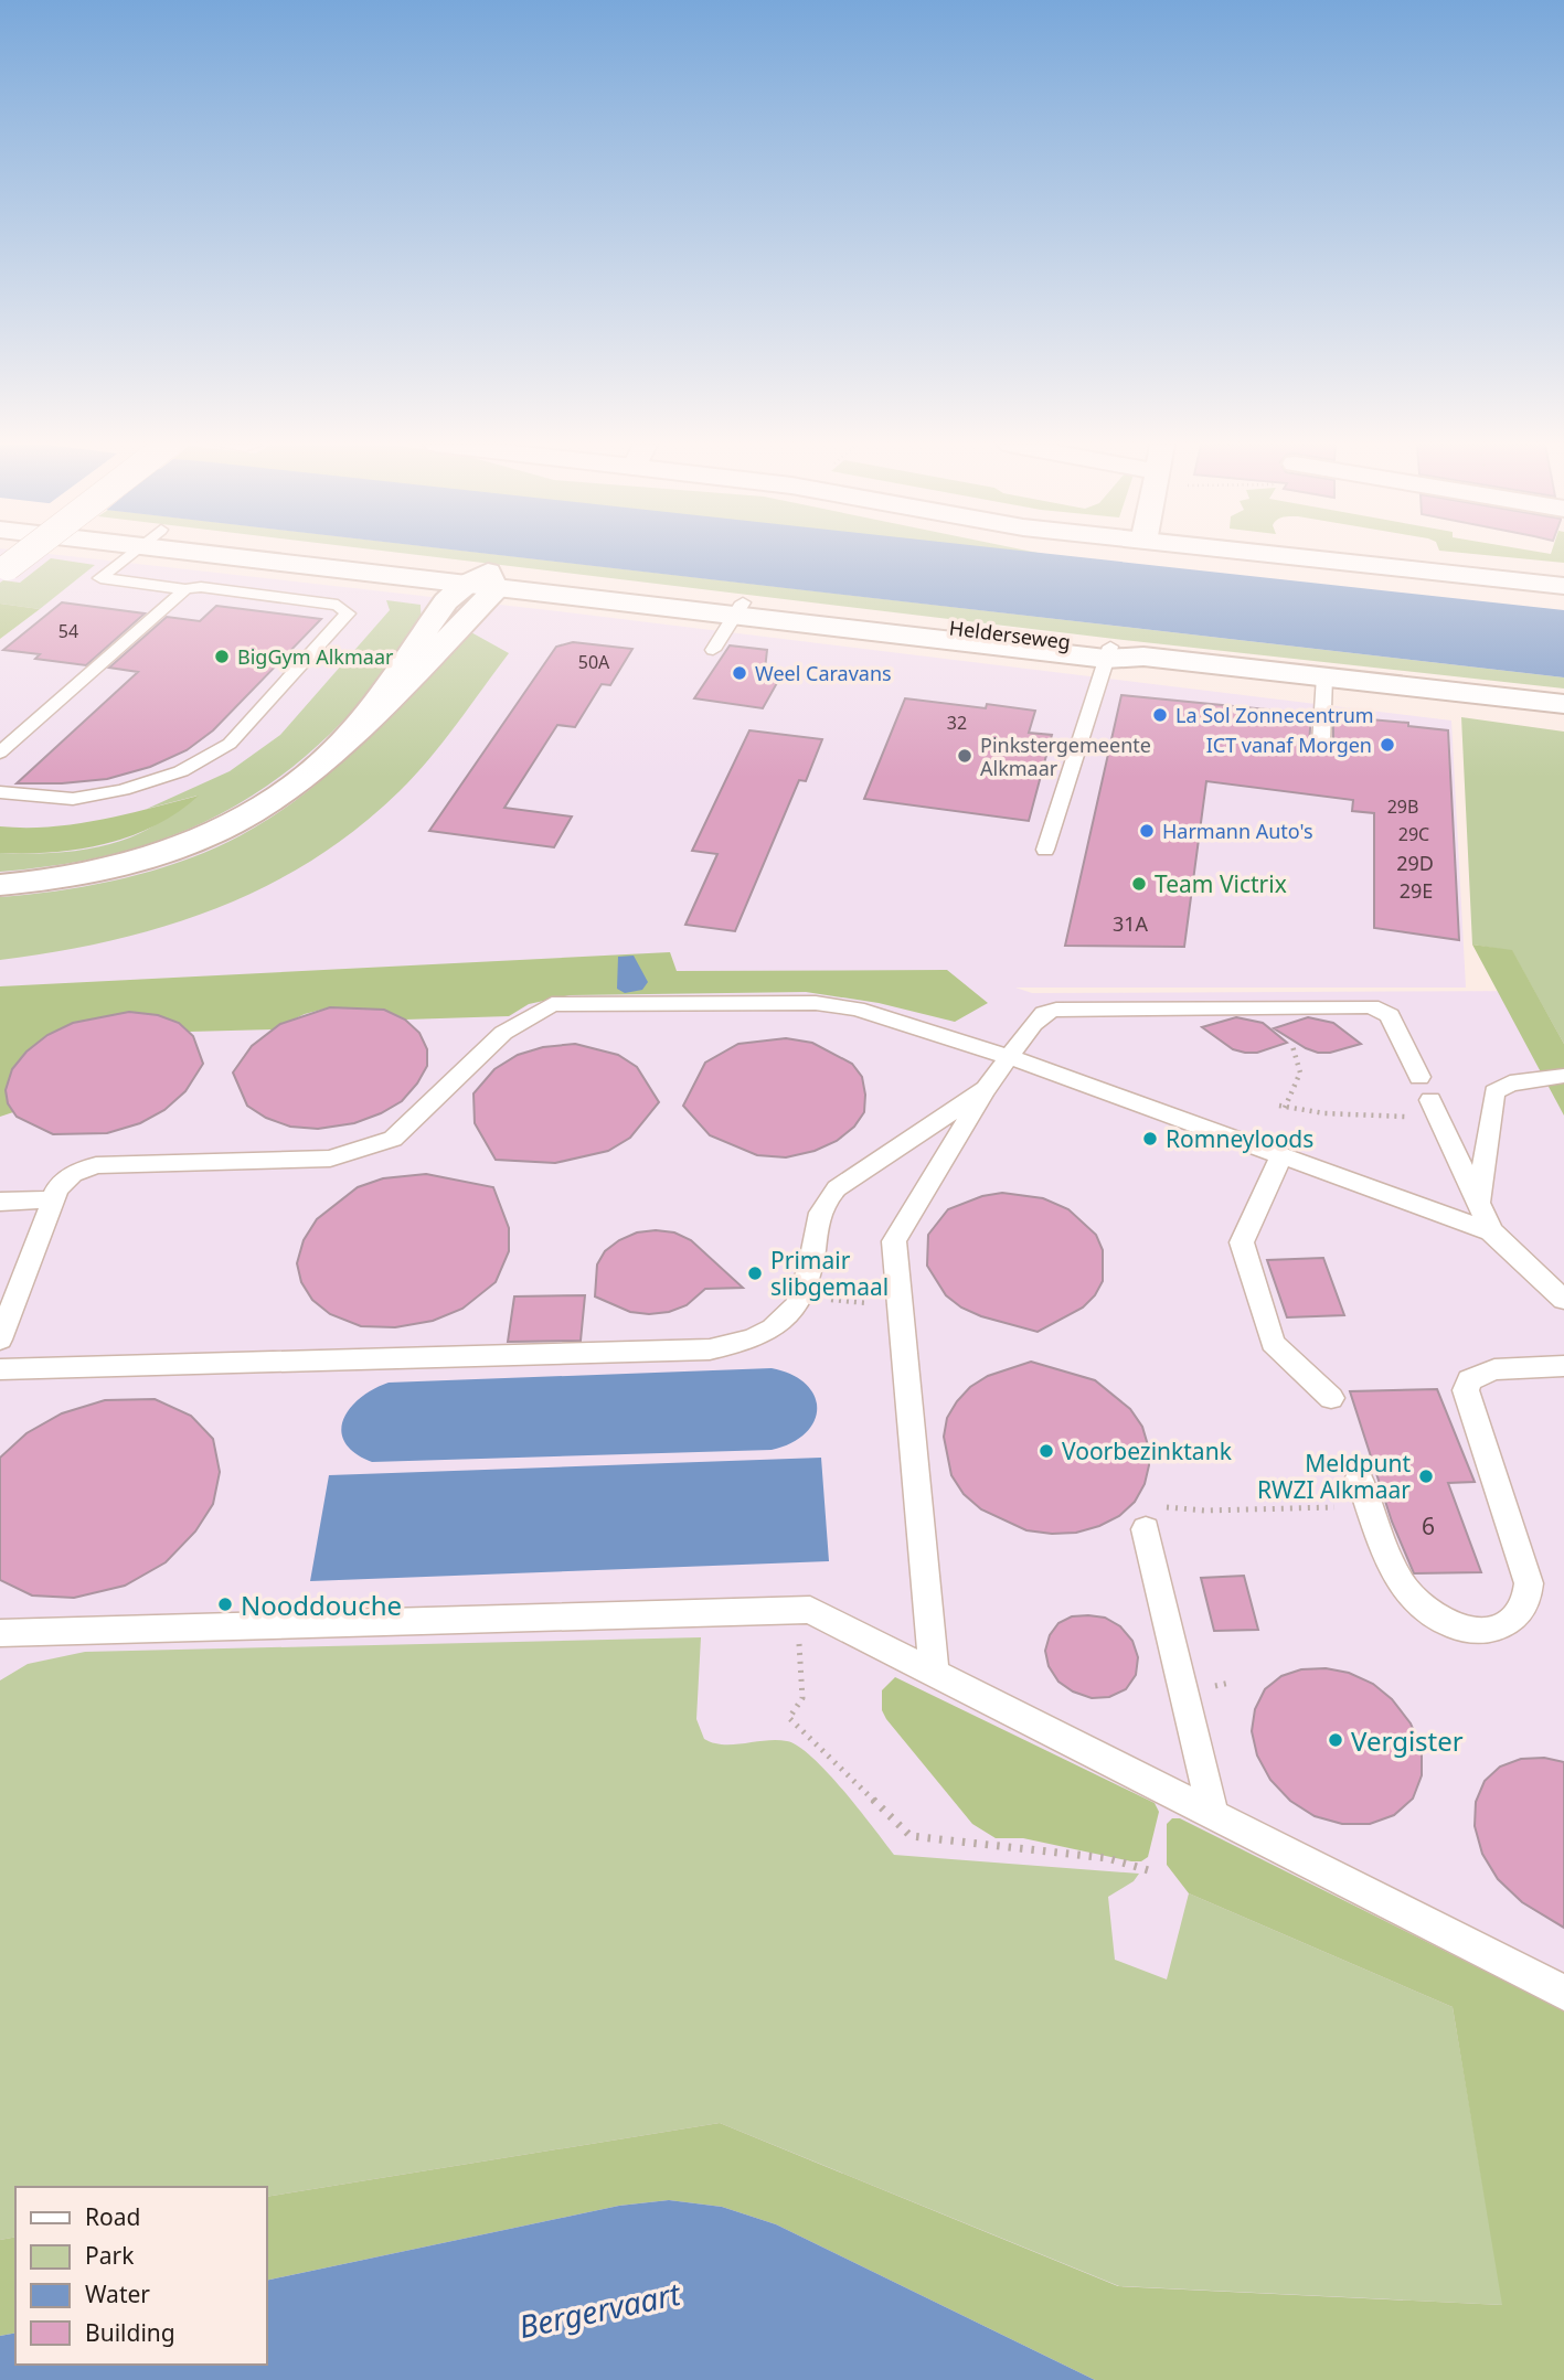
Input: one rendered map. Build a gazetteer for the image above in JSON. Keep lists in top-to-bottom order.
{
  "streets": {
    "main road": ["Helderseweg"]
  },
  "water": ["Bergervaart"],
  "places": [
    "BigGym Alkmaar",
    "Weel Caravans",
    "La Sol Zonnecentrum",
    "ICT vanaf Morgen",
    "Pinkstergemeente Alkmaar",
    "Harmann Auto's",
    "Team Victrix",
    "Romneyloods",
    "Primair slibgemaal",
    "Voorbezinktank",
    "Meldpunt RWZI Alkmaar",
    "Nooddouche",
    "Vergister"
  ],
  "house_numbers": [
    "54",
    "50A",
    "32",
    "29B",
    "29C",
    "29D",
    "29E",
    "31A",
    "6"
  ],
  "legend": [
    "Road",
    "Park",
    "Water",
    "Building"
  ]
}
